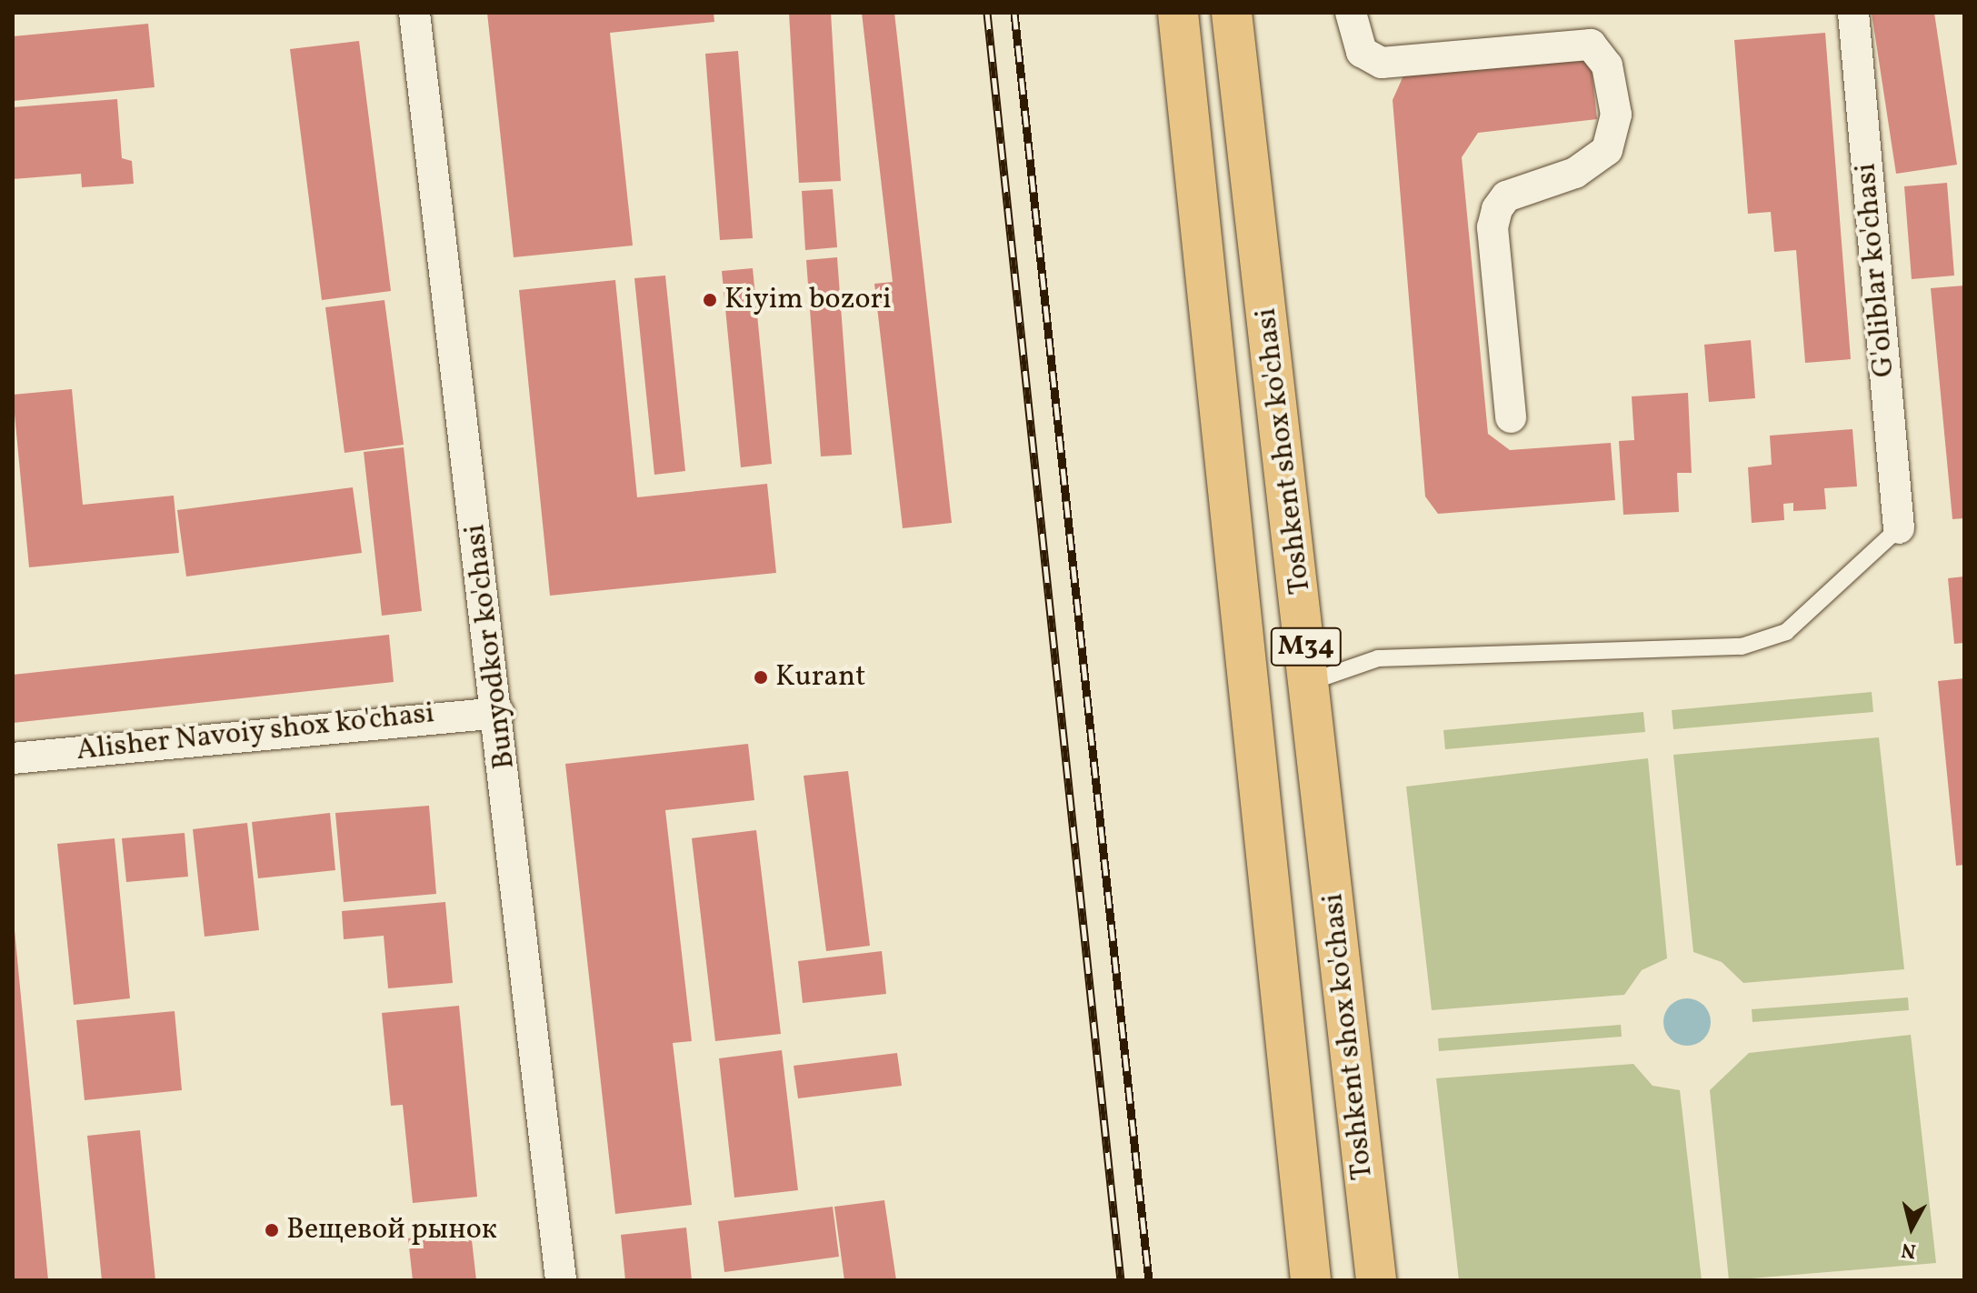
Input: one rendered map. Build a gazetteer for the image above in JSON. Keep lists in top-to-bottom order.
{
  "streets": {
    "highway": ["Toshkent shox ko'chasi", "M34"],
    "street": ["G'oliblar ko'chasi", "Bunyodkor ko'chasi", "Alisher Navoiy shox ko'chasi"]
  },
  "crossings": [
    ["Bunyodkor ko'chasi", "Alisher Navoiy shox ko'chasi"]
  ],
  "places": ["Kiyim bozori", "Kurant", "Вещевой рынок"],
  "north": "bottom"
}
